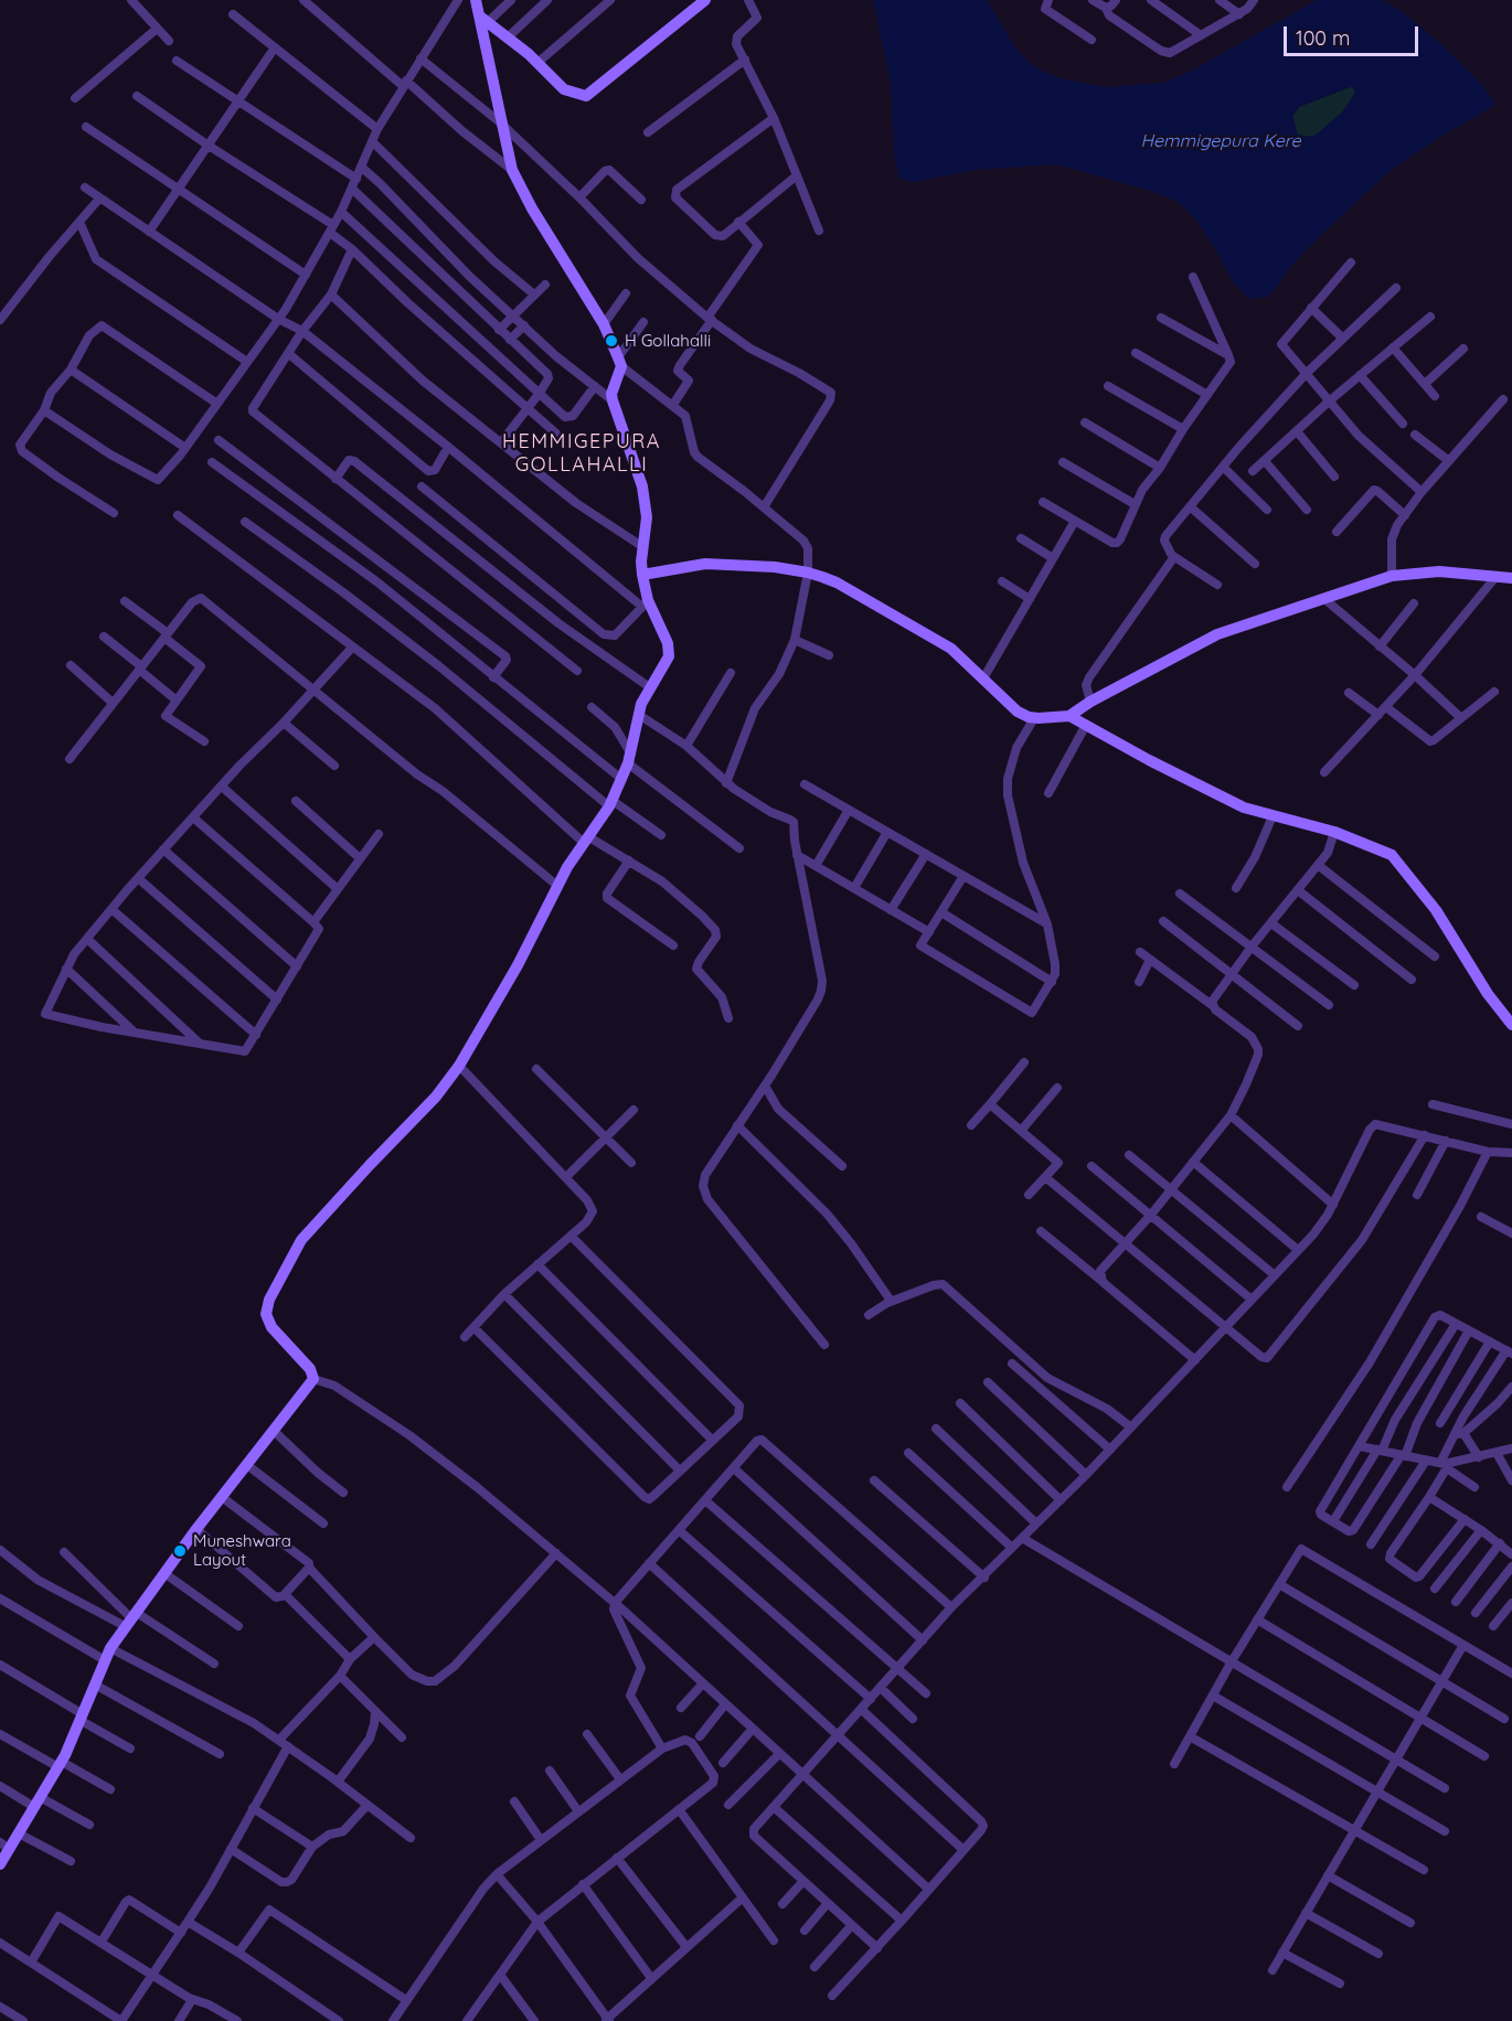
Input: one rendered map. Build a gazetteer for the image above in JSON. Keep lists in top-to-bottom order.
{
  "districts": ["HEMMIGEPURA GOLLAHALLI"],
  "water": ["Hemmigepura Kere"],
  "places": ["H Gollahalli", "Muneshwara Layout"],
  "scale_bar": "100 m"
}
